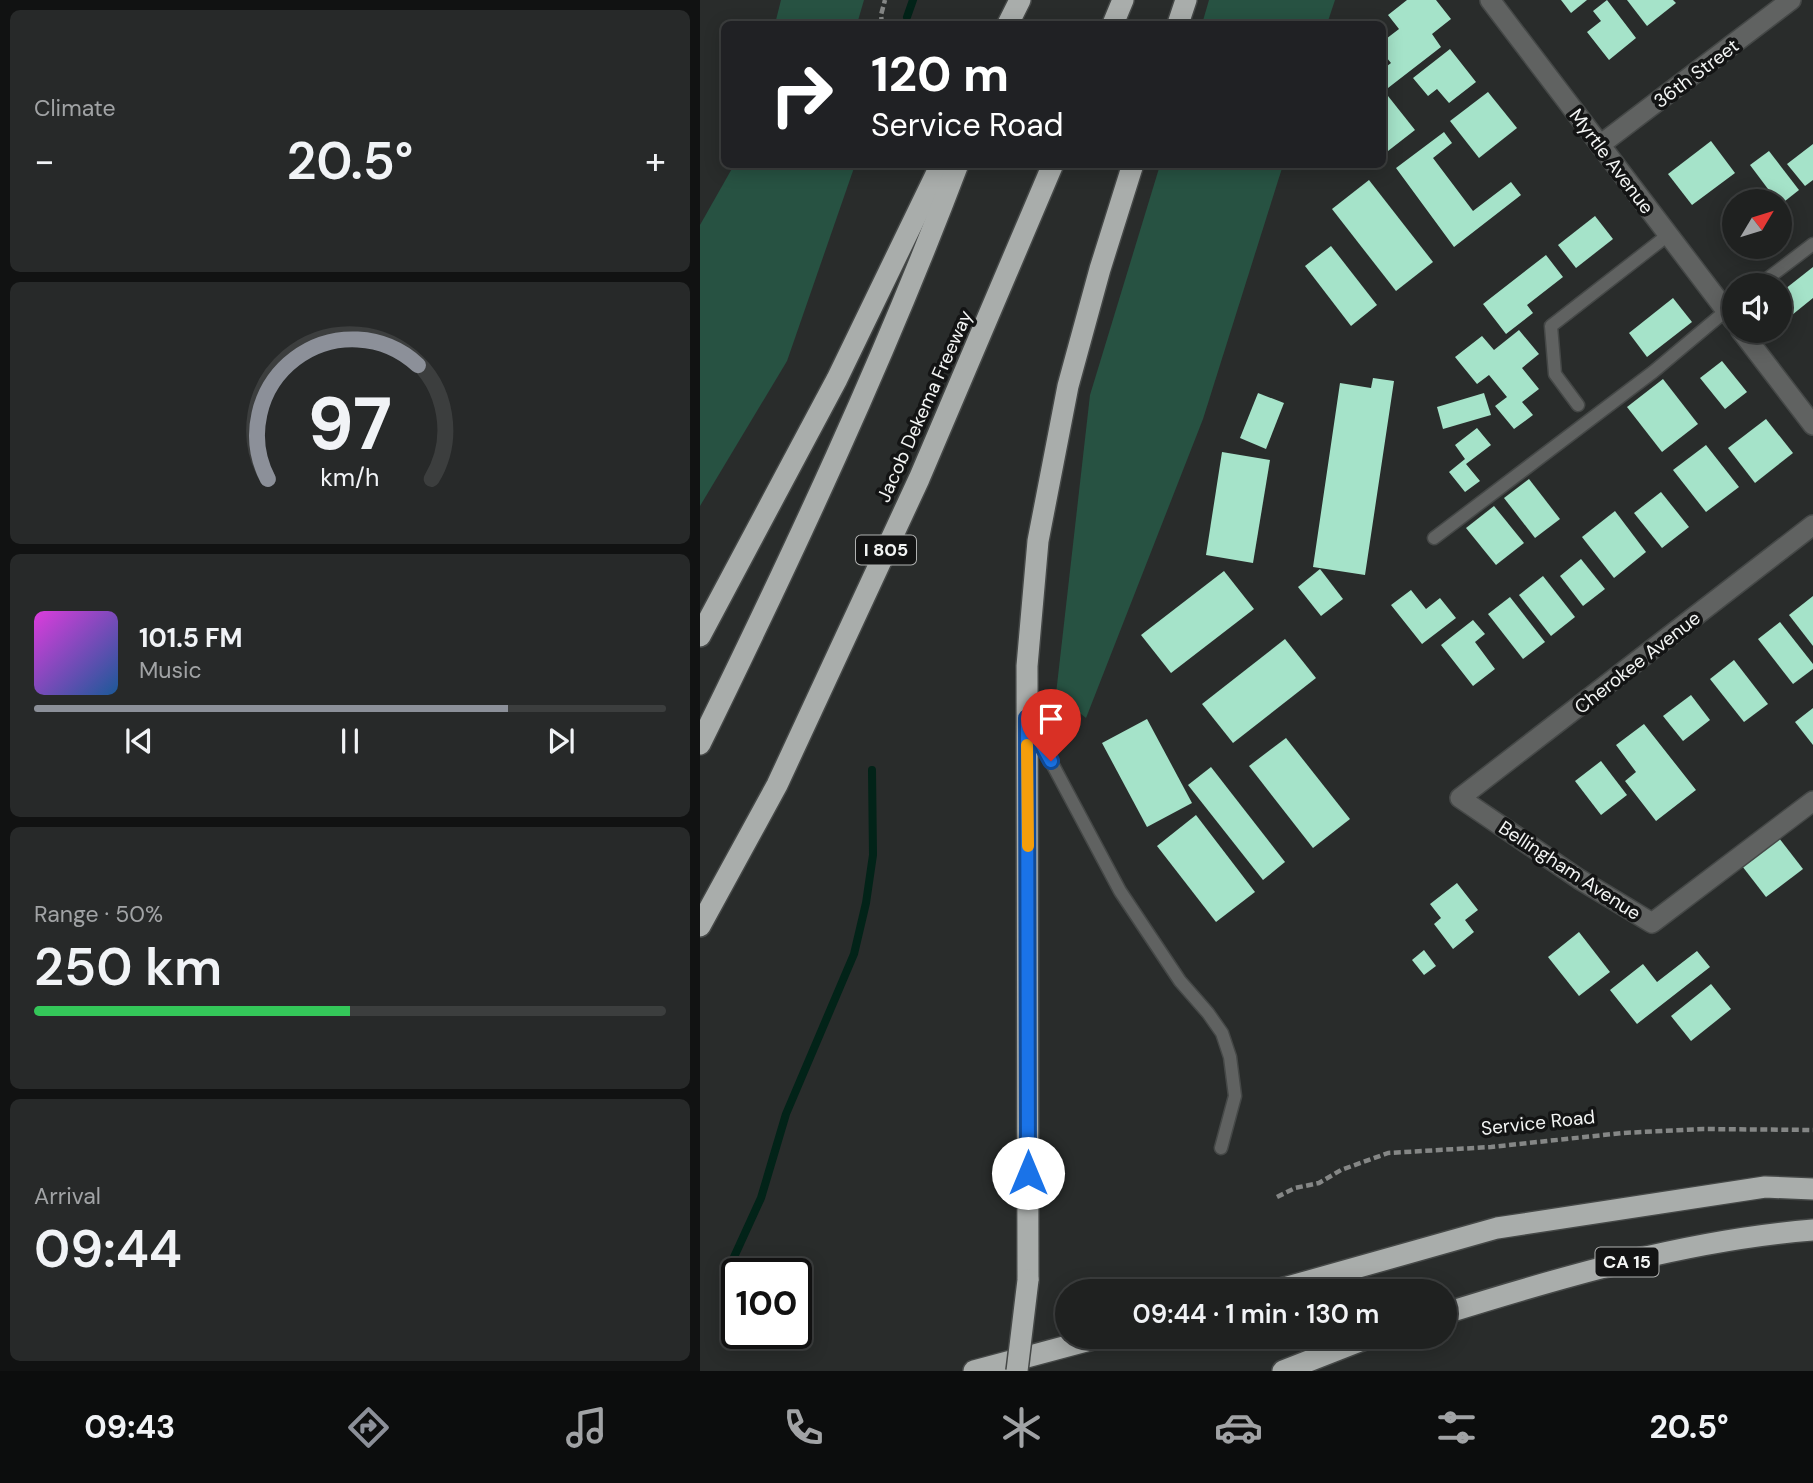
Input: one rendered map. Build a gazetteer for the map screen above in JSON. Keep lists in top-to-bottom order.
{
  "streets": {
    "highway": ["Jacob Dekema Freeway", "I 805", "CA 15"],
    "street": [
      "36th Street",
      "Myrtle Avenue",
      "Cherokee Avenue",
      "Bellingham Avenue"
    ],
    "path": ["Service Road"]
  },
  "crossings": [
    ["36th Street", "Myrtle Avenue"],
    ["Cherokee Avenue", "Bellingham Avenue"]
  ],
  "north": "top right",
  "page": {
    "tile": [
      "Climate",
      ["Range · 50%", "250 km"],
      ["Arrival", "09:44"]
    ],
    "turn": ["120 m", "Service Road"],
    "heat": ["−", "20.5°", "+"],
    "song": ["101.5 FM", "Music"],
    "limit": "100",
    "trip": "09:44 · 1 min · 130 m",
    "tabs": ["09:43", "20.5°"],
    "gauge": ["97", "km/h"]
  }
}
